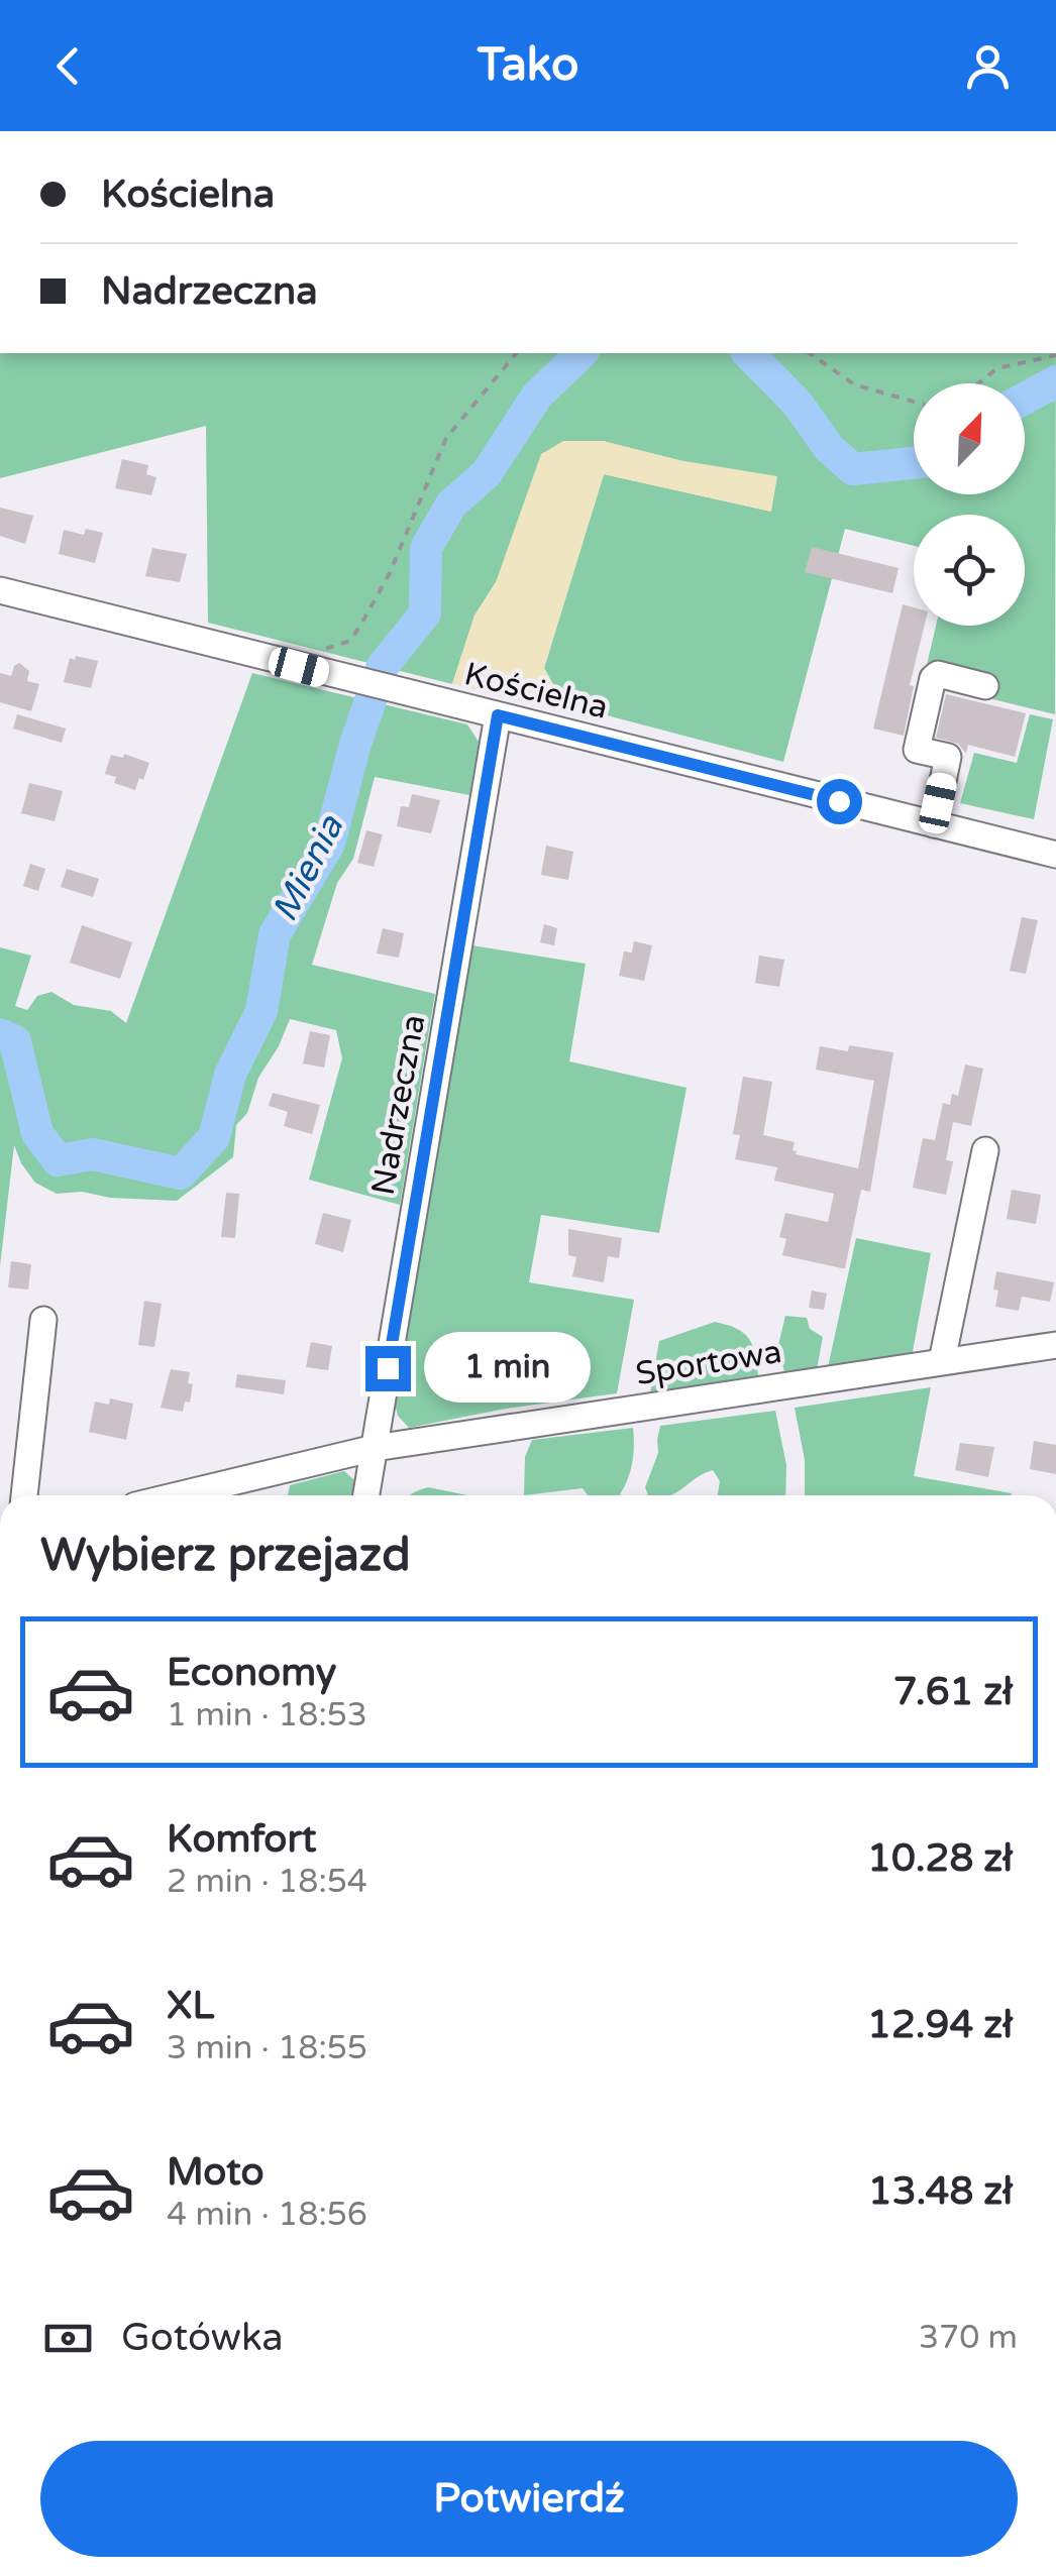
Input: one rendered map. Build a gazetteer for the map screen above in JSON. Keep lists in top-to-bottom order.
{
  "streets": {
    "street": ["Kościelna", "Nadrzeczna", "Sportowa"]
  },
  "crossings": [
    ["Kościelna", "Nadrzeczna"],
    ["Nadrzeczna", "Sportowa"]
  ],
  "water": ["Mienia"],
  "north": "top right",
  "page": {
    "header": "Tako",
    "banner": ["Kościelna", "Nadrzeczna"],
    "bubble": "1 min",
    "heading": "Wybierz przejazd",
    "list": [
      {
        "name": "Economy",
        "note": "1 min · 18:53",
        "value": "7.61 zł"
      },
      {
        "name": "Komfort",
        "note": "2 min · 18:54",
        "value": "10.28 zł"
      },
      {
        "name": "XL",
        "note": "3 min · 18:55",
        "value": "12.94 zł"
      },
      {
        "name": "Moto",
        "note": "4 min · 18:56",
        "value": "13.48 zł"
      }
    ],
    "pay": ["Gotówka", "370 m"],
    "buttons": "Potwierdź"
  }
}
